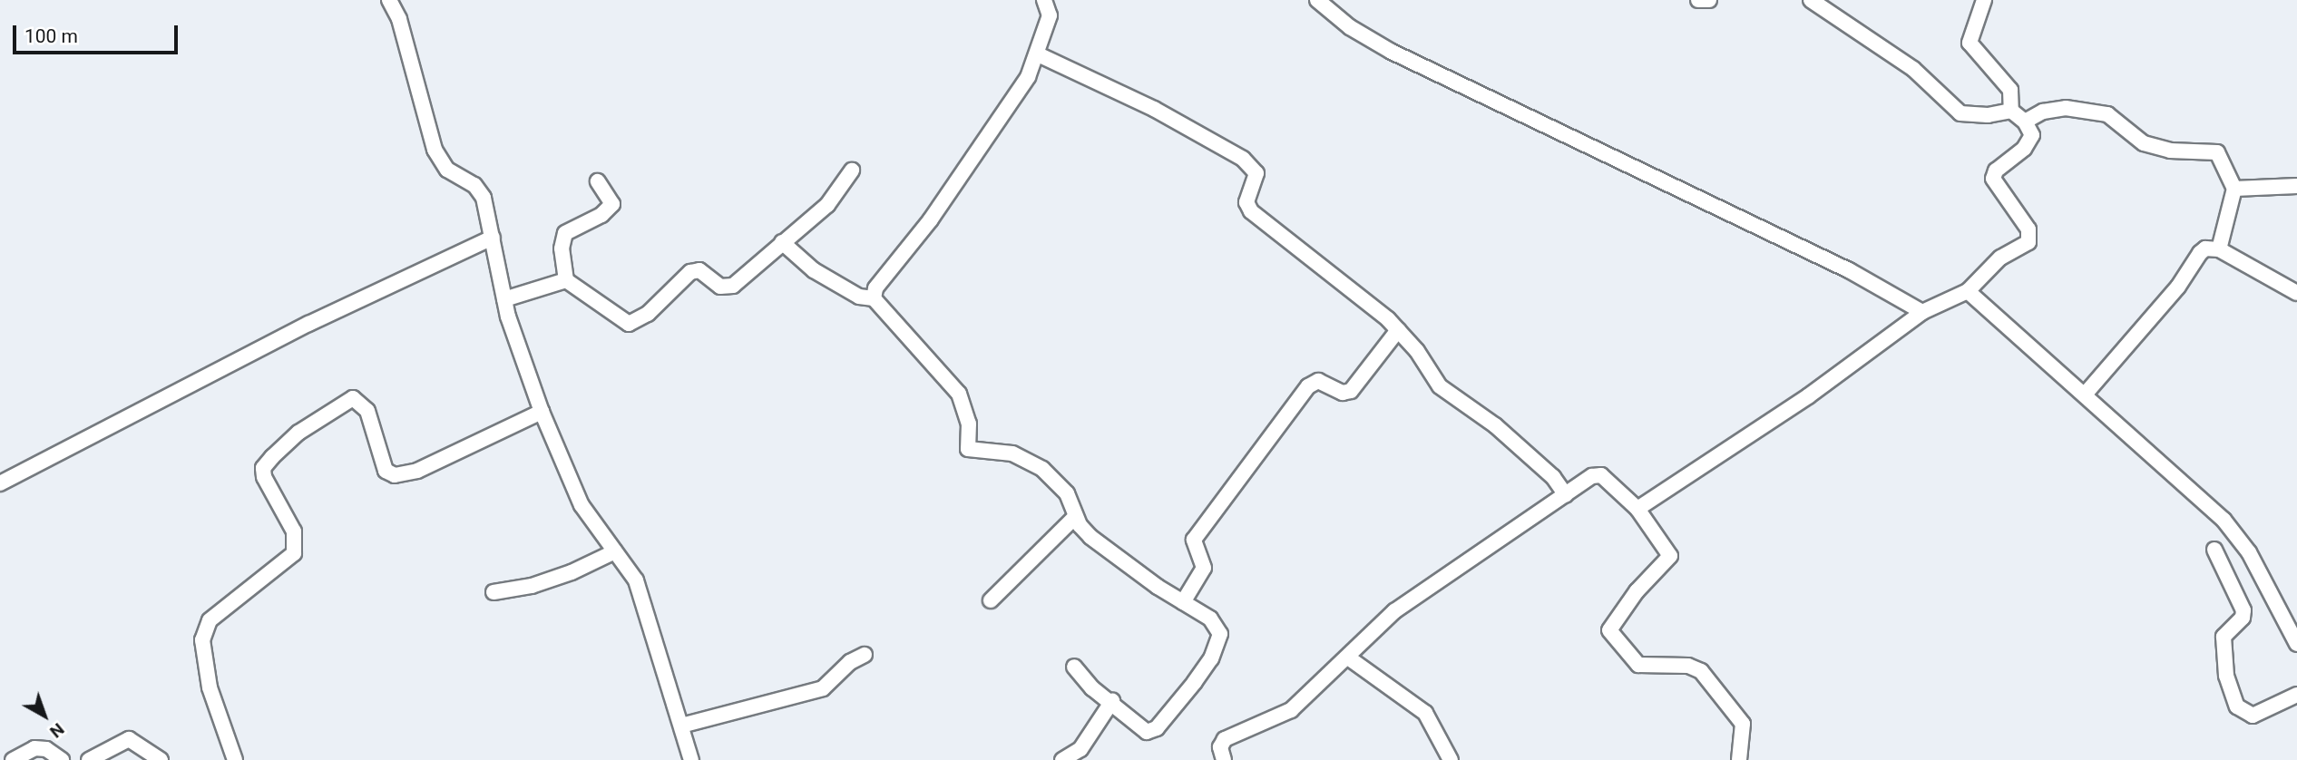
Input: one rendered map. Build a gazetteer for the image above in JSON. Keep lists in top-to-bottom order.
{
  "scale_bar": "100 m",
  "north": "bottom right"
}
